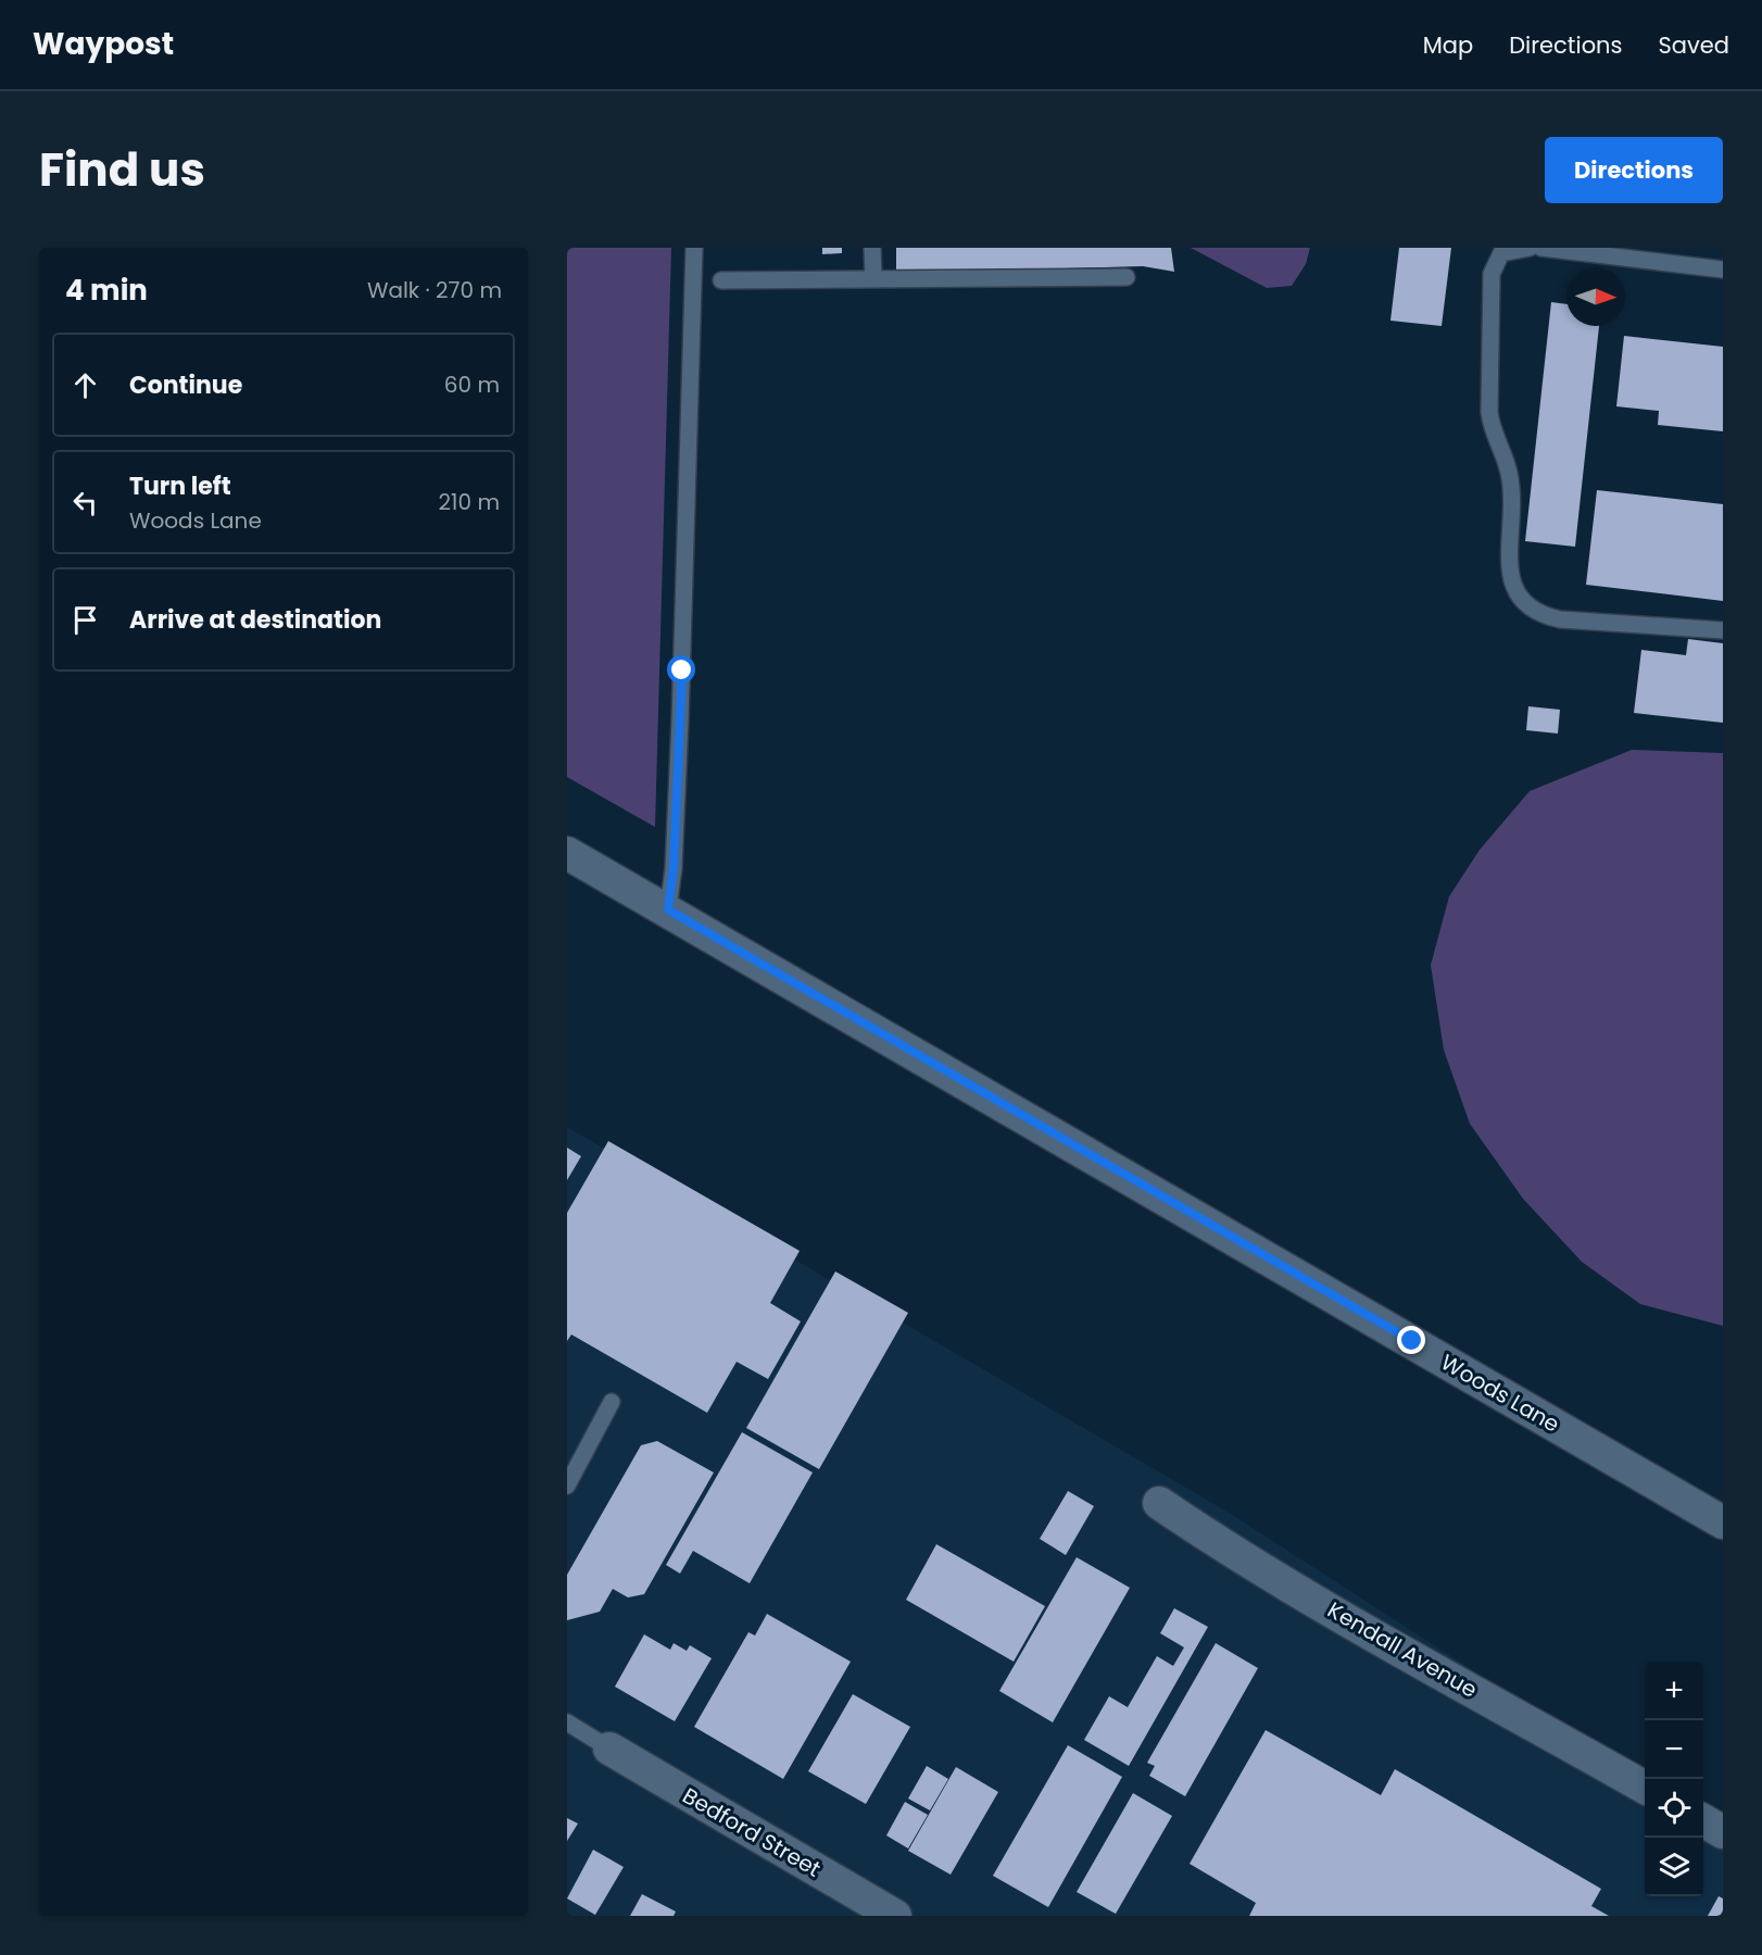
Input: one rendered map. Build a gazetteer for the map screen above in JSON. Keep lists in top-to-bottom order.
{
  "streets": {
    "street": ["Woods Lane", "Kendall Avenue", "Bedford Street"]
  },
  "north": "right",
  "page": {
    "header": "Waypost",
    "nav": ["Map", "Directions", "Saved"],
    "title": "Find us",
    "buttons": "Directions",
    "heading": ["4 min", "Walk · 270 m"],
    "list": [
      ["Continue", "60 m"],
      ["Turn left", "Woods Lane", "210 m"],
      "Arrive at destination"
    ],
    "map_buttons": ["+", "−"]
  }
}
